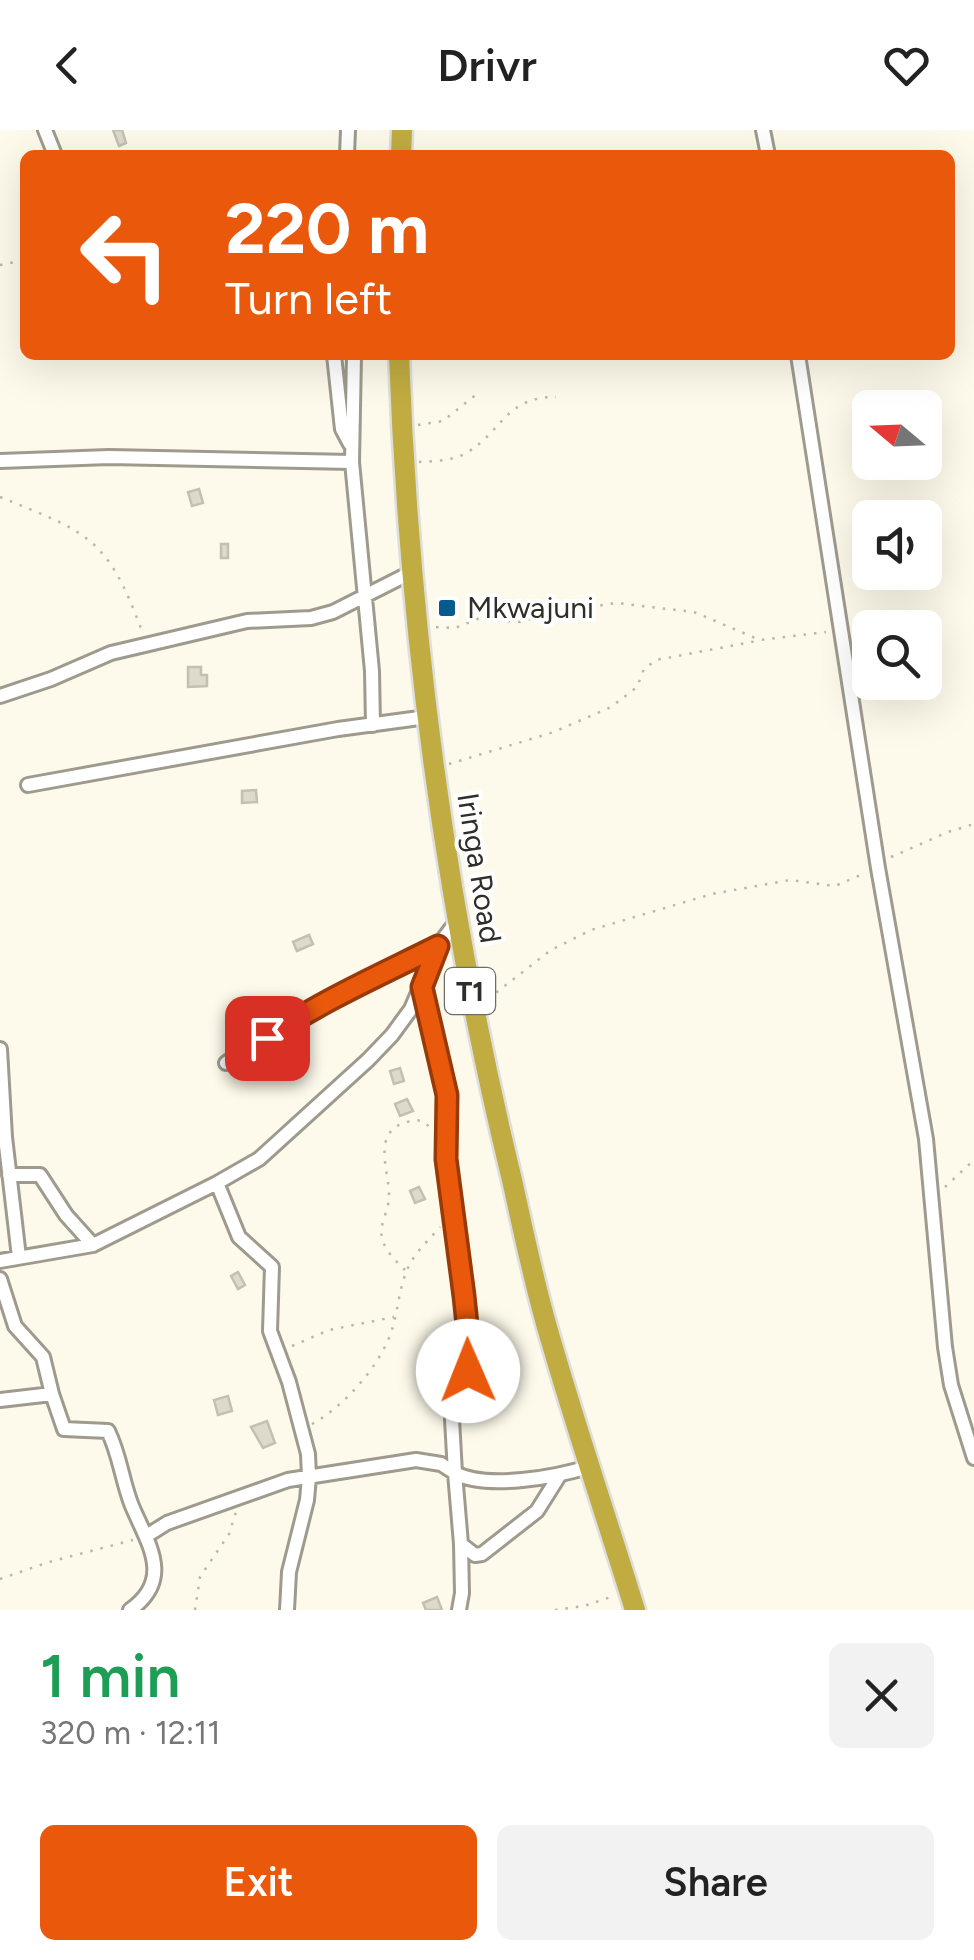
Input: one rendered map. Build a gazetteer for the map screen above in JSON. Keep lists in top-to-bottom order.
{
  "streets": {
    "highway": ["Iringa Road", "T1"]
  },
  "places": {
    "transit": ["Mkwajuni"]
  },
  "north": "left",
  "page": {
    "header": "Drivr",
    "turn": ["220 m", "Turn left"],
    "heading": ["1 min", "320 m · 12:11"],
    "buttons": ["Exit", "Share"]
  }
}
